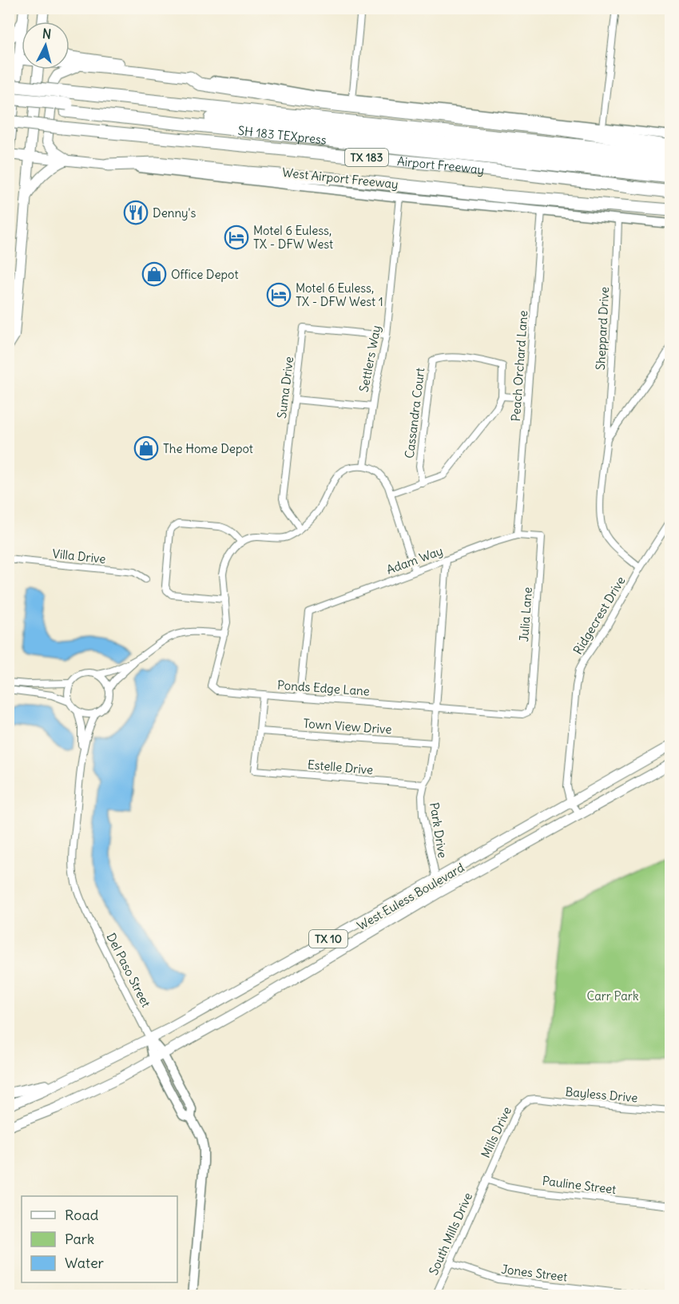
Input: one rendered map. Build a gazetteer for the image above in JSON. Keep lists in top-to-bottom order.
{
  "streets": {
    "highway": ["SH 183 TEXpress", "TX 183", "Airport Freeway"],
    "main road": [
      "West Airport Freeway",
      "West Euless Boulevard",
      "TX 10",
      "Del Paso Street"
    ],
    "street": [
      "Sheppard Drive",
      "Settlers Way",
      "Peach Orchard Lane",
      "Suma Drive",
      "Cassandra Court",
      "Villa Drive",
      "Adam Way",
      "Julia Lane",
      "Ridgecrest Drive",
      "Ponds Edge Lane",
      "Town View Drive",
      "Estelle Drive",
      "Park Drive",
      "Bayless Drive",
      "Mills Drive",
      "Pauline Street",
      "South Mills Drive",
      "Jones Street"
    ]
  },
  "crossings": [
    ["West Airport Freeway", "Sheppard Drive"],
    ["West Airport Freeway", "Settlers Way"],
    ["West Airport Freeway", "Peach Orchard Lane"],
    ["Sheppard Drive", "Ridgecrest Drive"],
    ["Settlers Way", "Suma Drive"],
    ["Peach Orchard Lane", "Adam Way"],
    ["Peach Orchard Lane", "Julia Lane"],
    ["Adam Way", "Julia Lane"],
    ["Adam Way", "Ponds Edge Lane"],
    ["Adam Way", "Park Drive"],
    ["Julia Lane", "Ponds Edge Lane"],
    ["Ridgecrest Drive", "West Euless Boulevard"],
    ["Ponds Edge Lane", "Park Drive"],
    ["Town View Drive", "Estelle Drive"],
    ["Town View Drive", "Park Drive"],
    ["Estelle Drive", "Park Drive"],
    ["Park Drive", "West Euless Boulevard"],
    ["West Euless Boulevard", "Del Paso Street"],
    ["Bayless Drive", "Mills Drive"],
    ["Mills Drive", "Pauline Street"],
    ["Mills Drive", "South Mills Drive"],
    ["Pauline Street", "South Mills Drive"],
    ["South Mills Drive", "Jones Street"]
  ],
  "parks": ["Carr Park"],
  "places": {
    "restaurant": ["Denny's"],
    "hotel": ["Motel 6 Euless, TX - DFW West", "Motel 6 Euless, TX - DFW West 1"],
    "shop": ["Office Depot", "The Home Depot"]
  },
  "legend": ["Road", "Park", "Water"],
  "north": "top"
}
